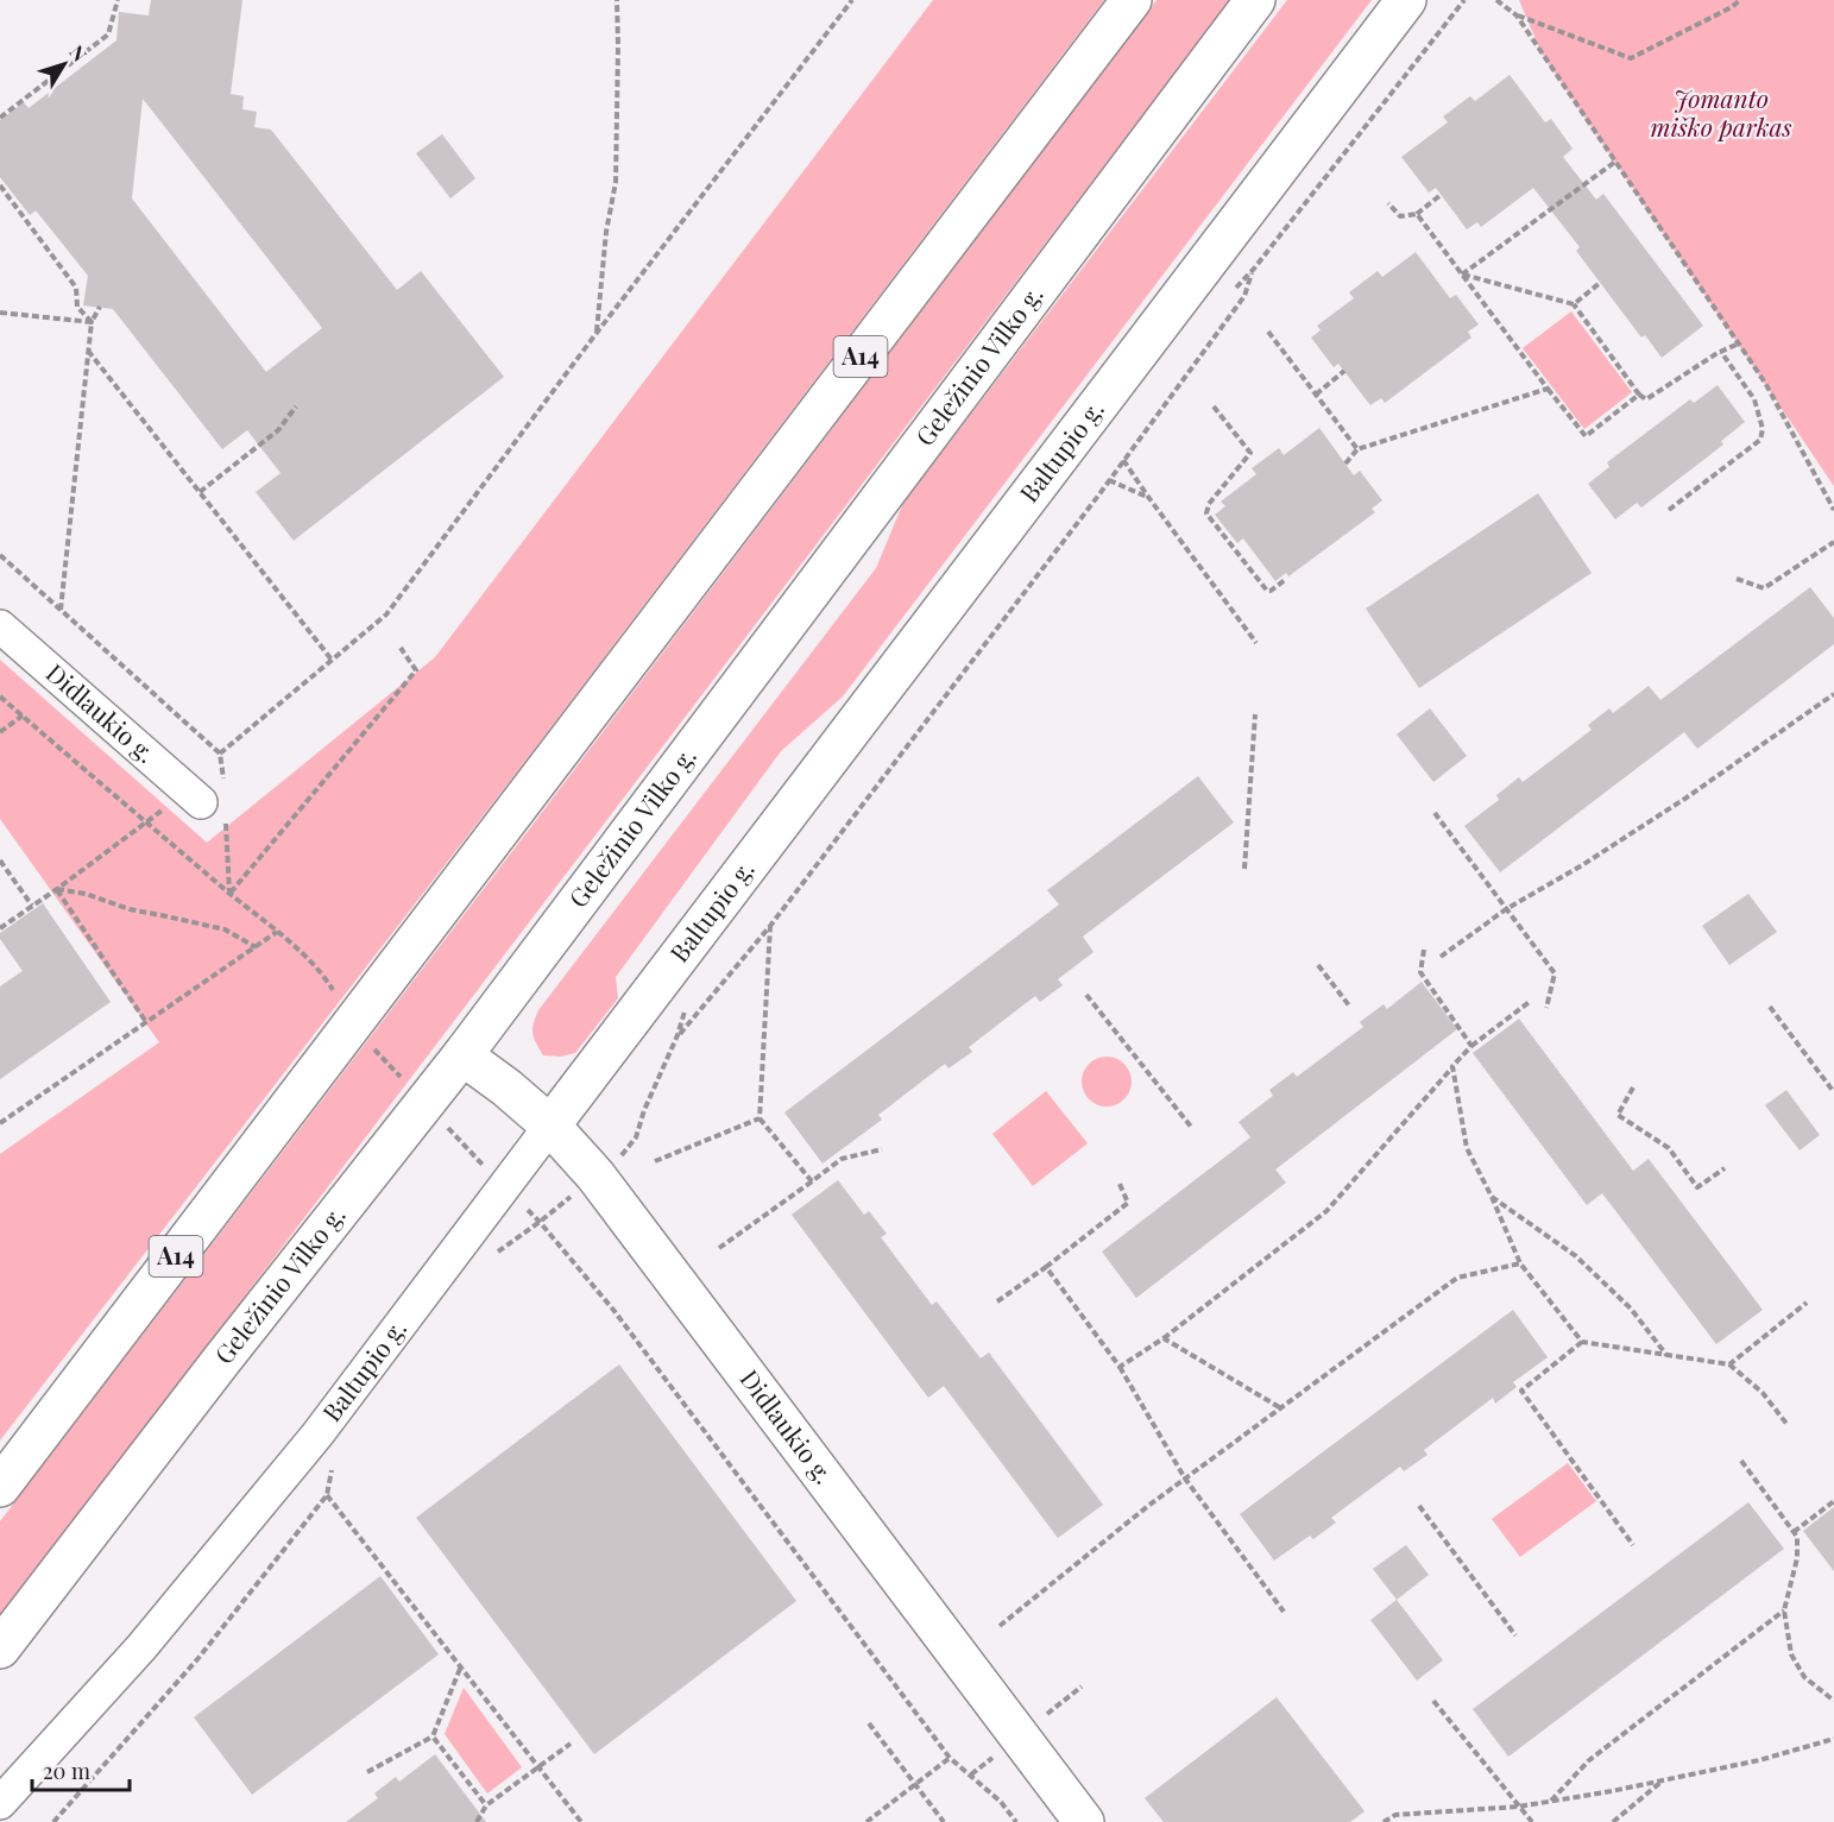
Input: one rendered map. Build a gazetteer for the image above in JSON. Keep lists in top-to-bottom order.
{
  "streets": {
    "main road": [
      "A14",
      "Geležinio Vilko g.",
      "Baltupio g.",
      "Didlaukio g."
    ]
  },
  "crossings": [
    ["Geležinio Vilko g.", "Didlaukio g."],
    ["Baltupio g.", "Didlaukio g."]
  ],
  "parks": ["Jomanto miško parkas"],
  "scale_bar": "20 m",
  "north": "top right"
}
